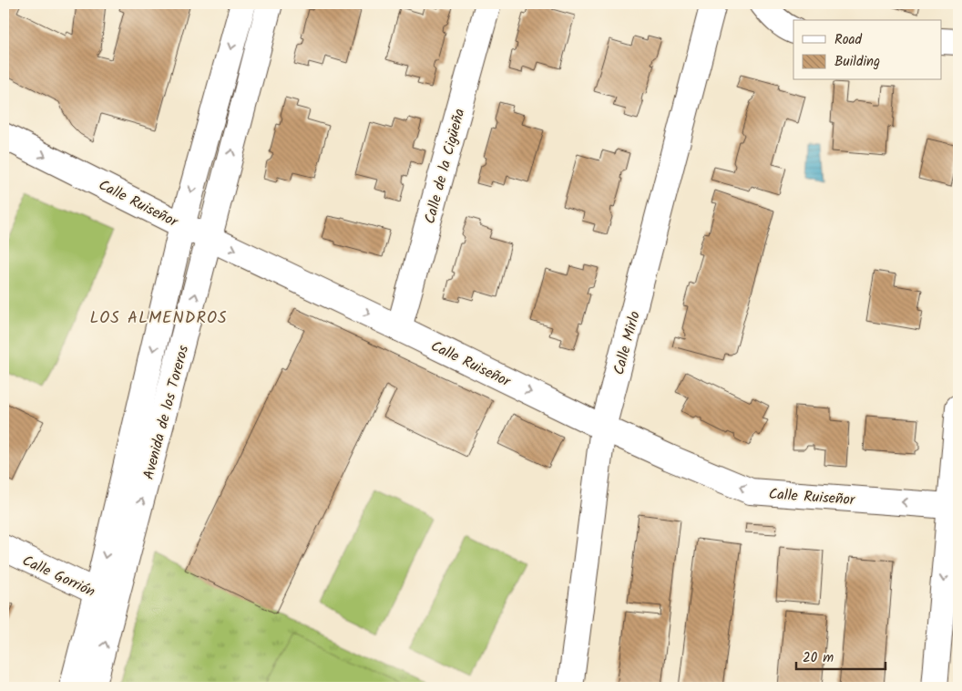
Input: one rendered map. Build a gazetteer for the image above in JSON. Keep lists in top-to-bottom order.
{
  "streets": {
    "street": [
      "Calle de la Cigüeña",
      "Calle Ruiseñor",
      "Calle Mirlo",
      "Avenida de los Toreros",
      "Calle Gorrión"
    ]
  },
  "crossings": [
    ["Calle de la Cigüeña", "Calle Ruiseñor"],
    ["Calle Ruiseñor", "Calle Mirlo"],
    ["Calle Ruiseñor", "Avenida de los Toreros"],
    ["Avenida de los Toreros", "Calle Gorrión"]
  ],
  "districts": ["LOS ALMENDROS"],
  "legend": ["Road", "Building"],
  "scale_bar": "20 m"
}
